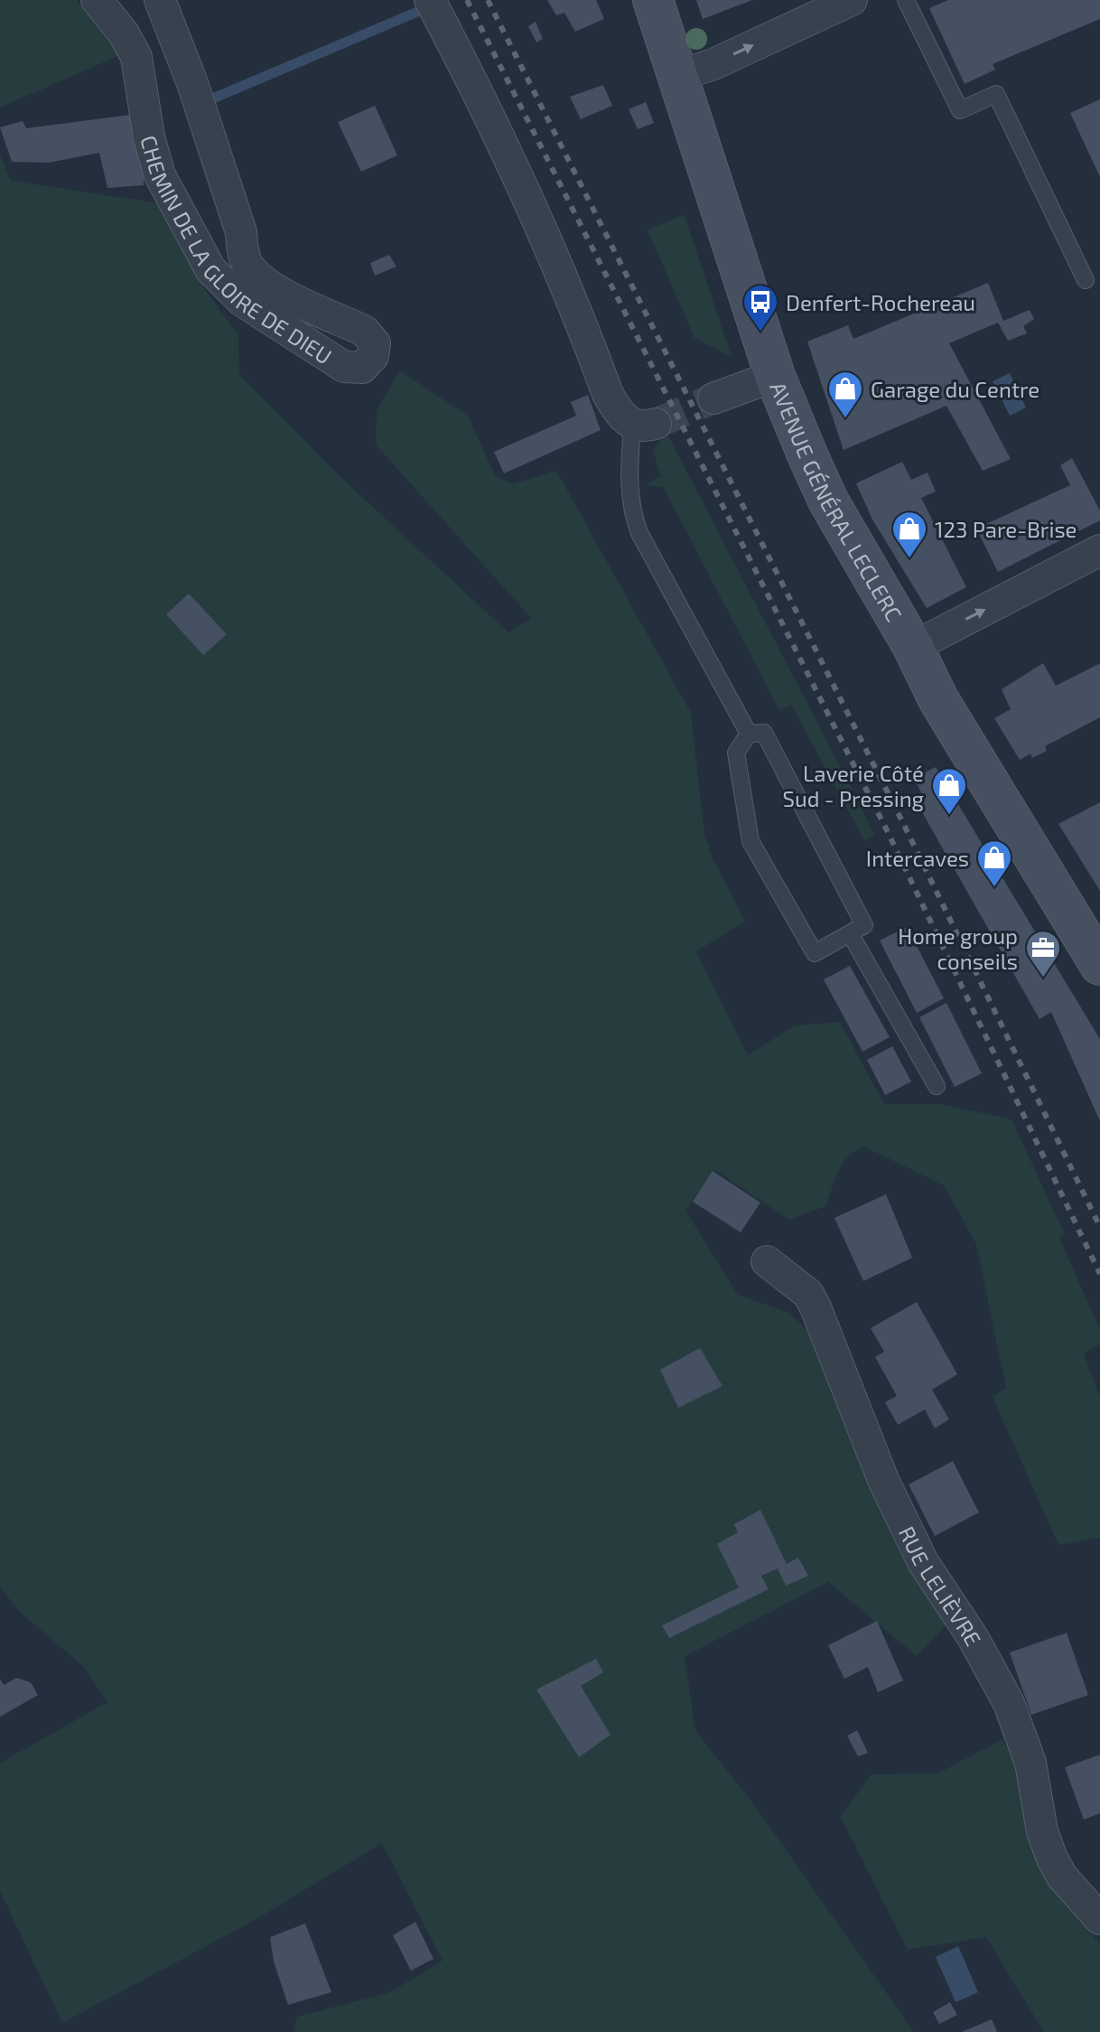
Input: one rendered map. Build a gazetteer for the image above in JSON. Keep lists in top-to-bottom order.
{
  "streets": {
    "main road": ["AVENUE GÉNÉRAL LECLERC"],
    "street": ["CHEMIN DE LA GLOIRE DE DIEU", "RUE LELIÈVRE"]
  },
  "places": {
    "bus stop": ["Denfert-Rochereau"],
    "shop": [
      "Garage du Centre",
      "123 Pare-Brise",
      "Laverie Côté Sud - Pressing",
      "Intercaves"
    ],
    "office": ["Home group conseils"]
  }
}
